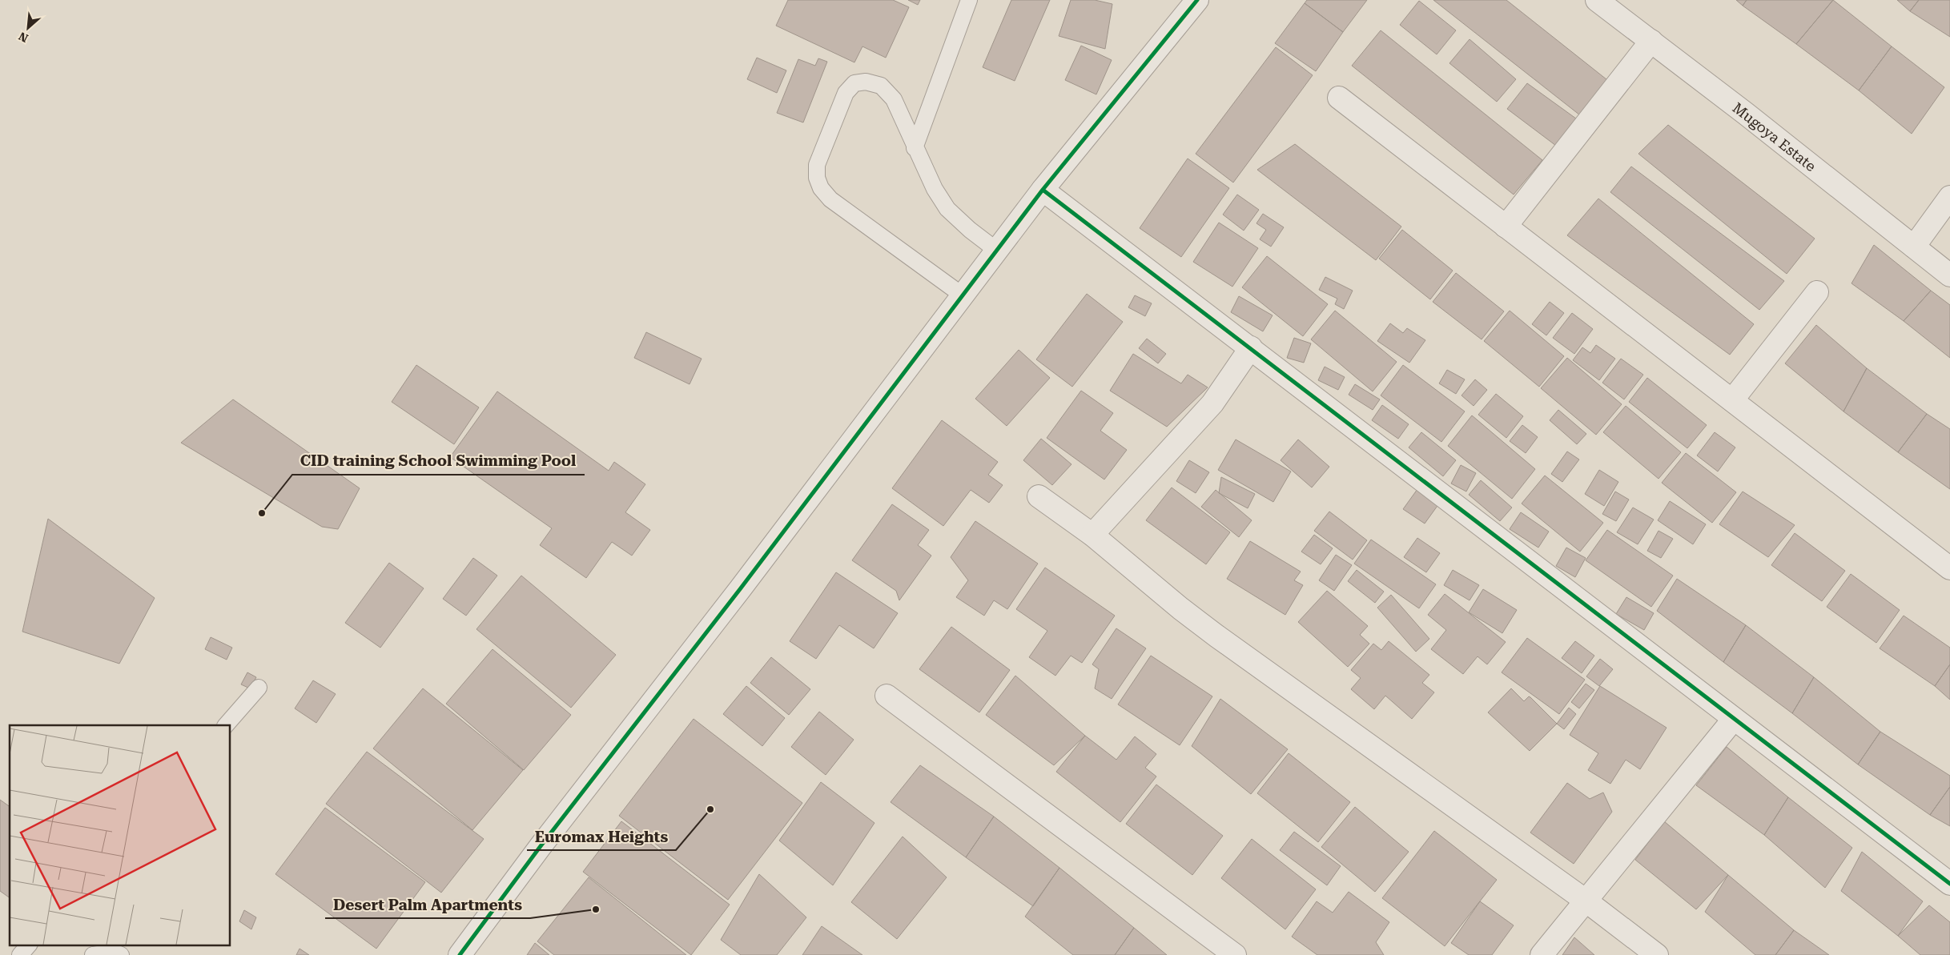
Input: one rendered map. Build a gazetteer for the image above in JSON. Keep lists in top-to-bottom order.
{
  "streets": {
    "street": ["Mugoya Estate"]
  },
  "places": ["CID training School Swimming Pool", "Euromax Heights", "Desert Palm Apartments"],
  "north": "bottom left"
}
